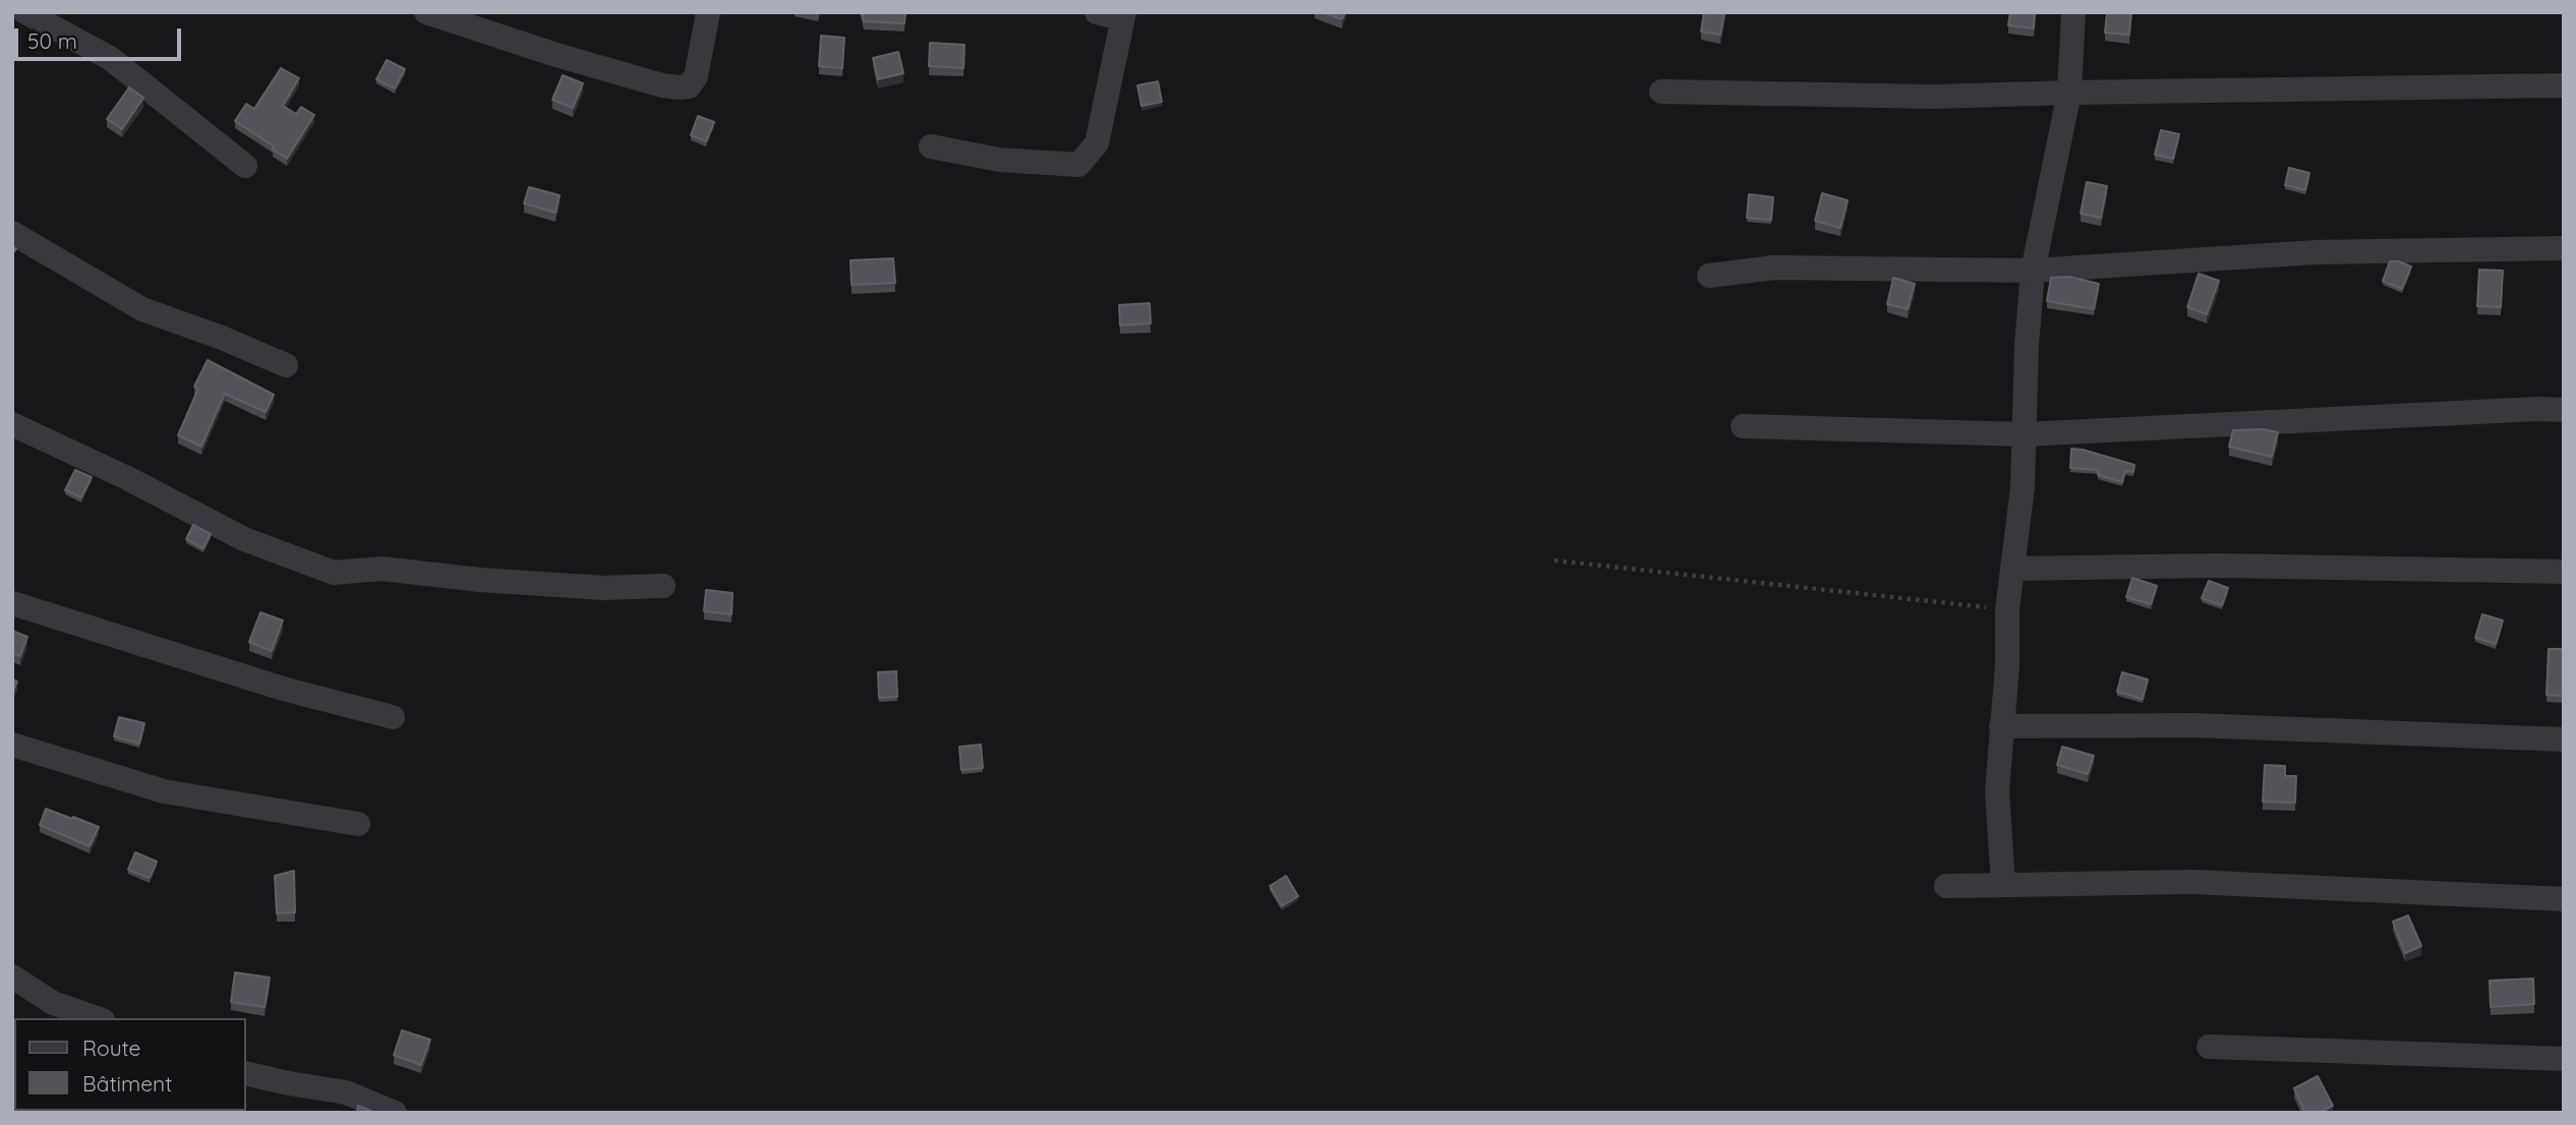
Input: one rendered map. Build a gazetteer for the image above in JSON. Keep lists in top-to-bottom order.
{
  "legend": ["Route", "Bâtiment"],
  "scale_bar": "50 m"
}
